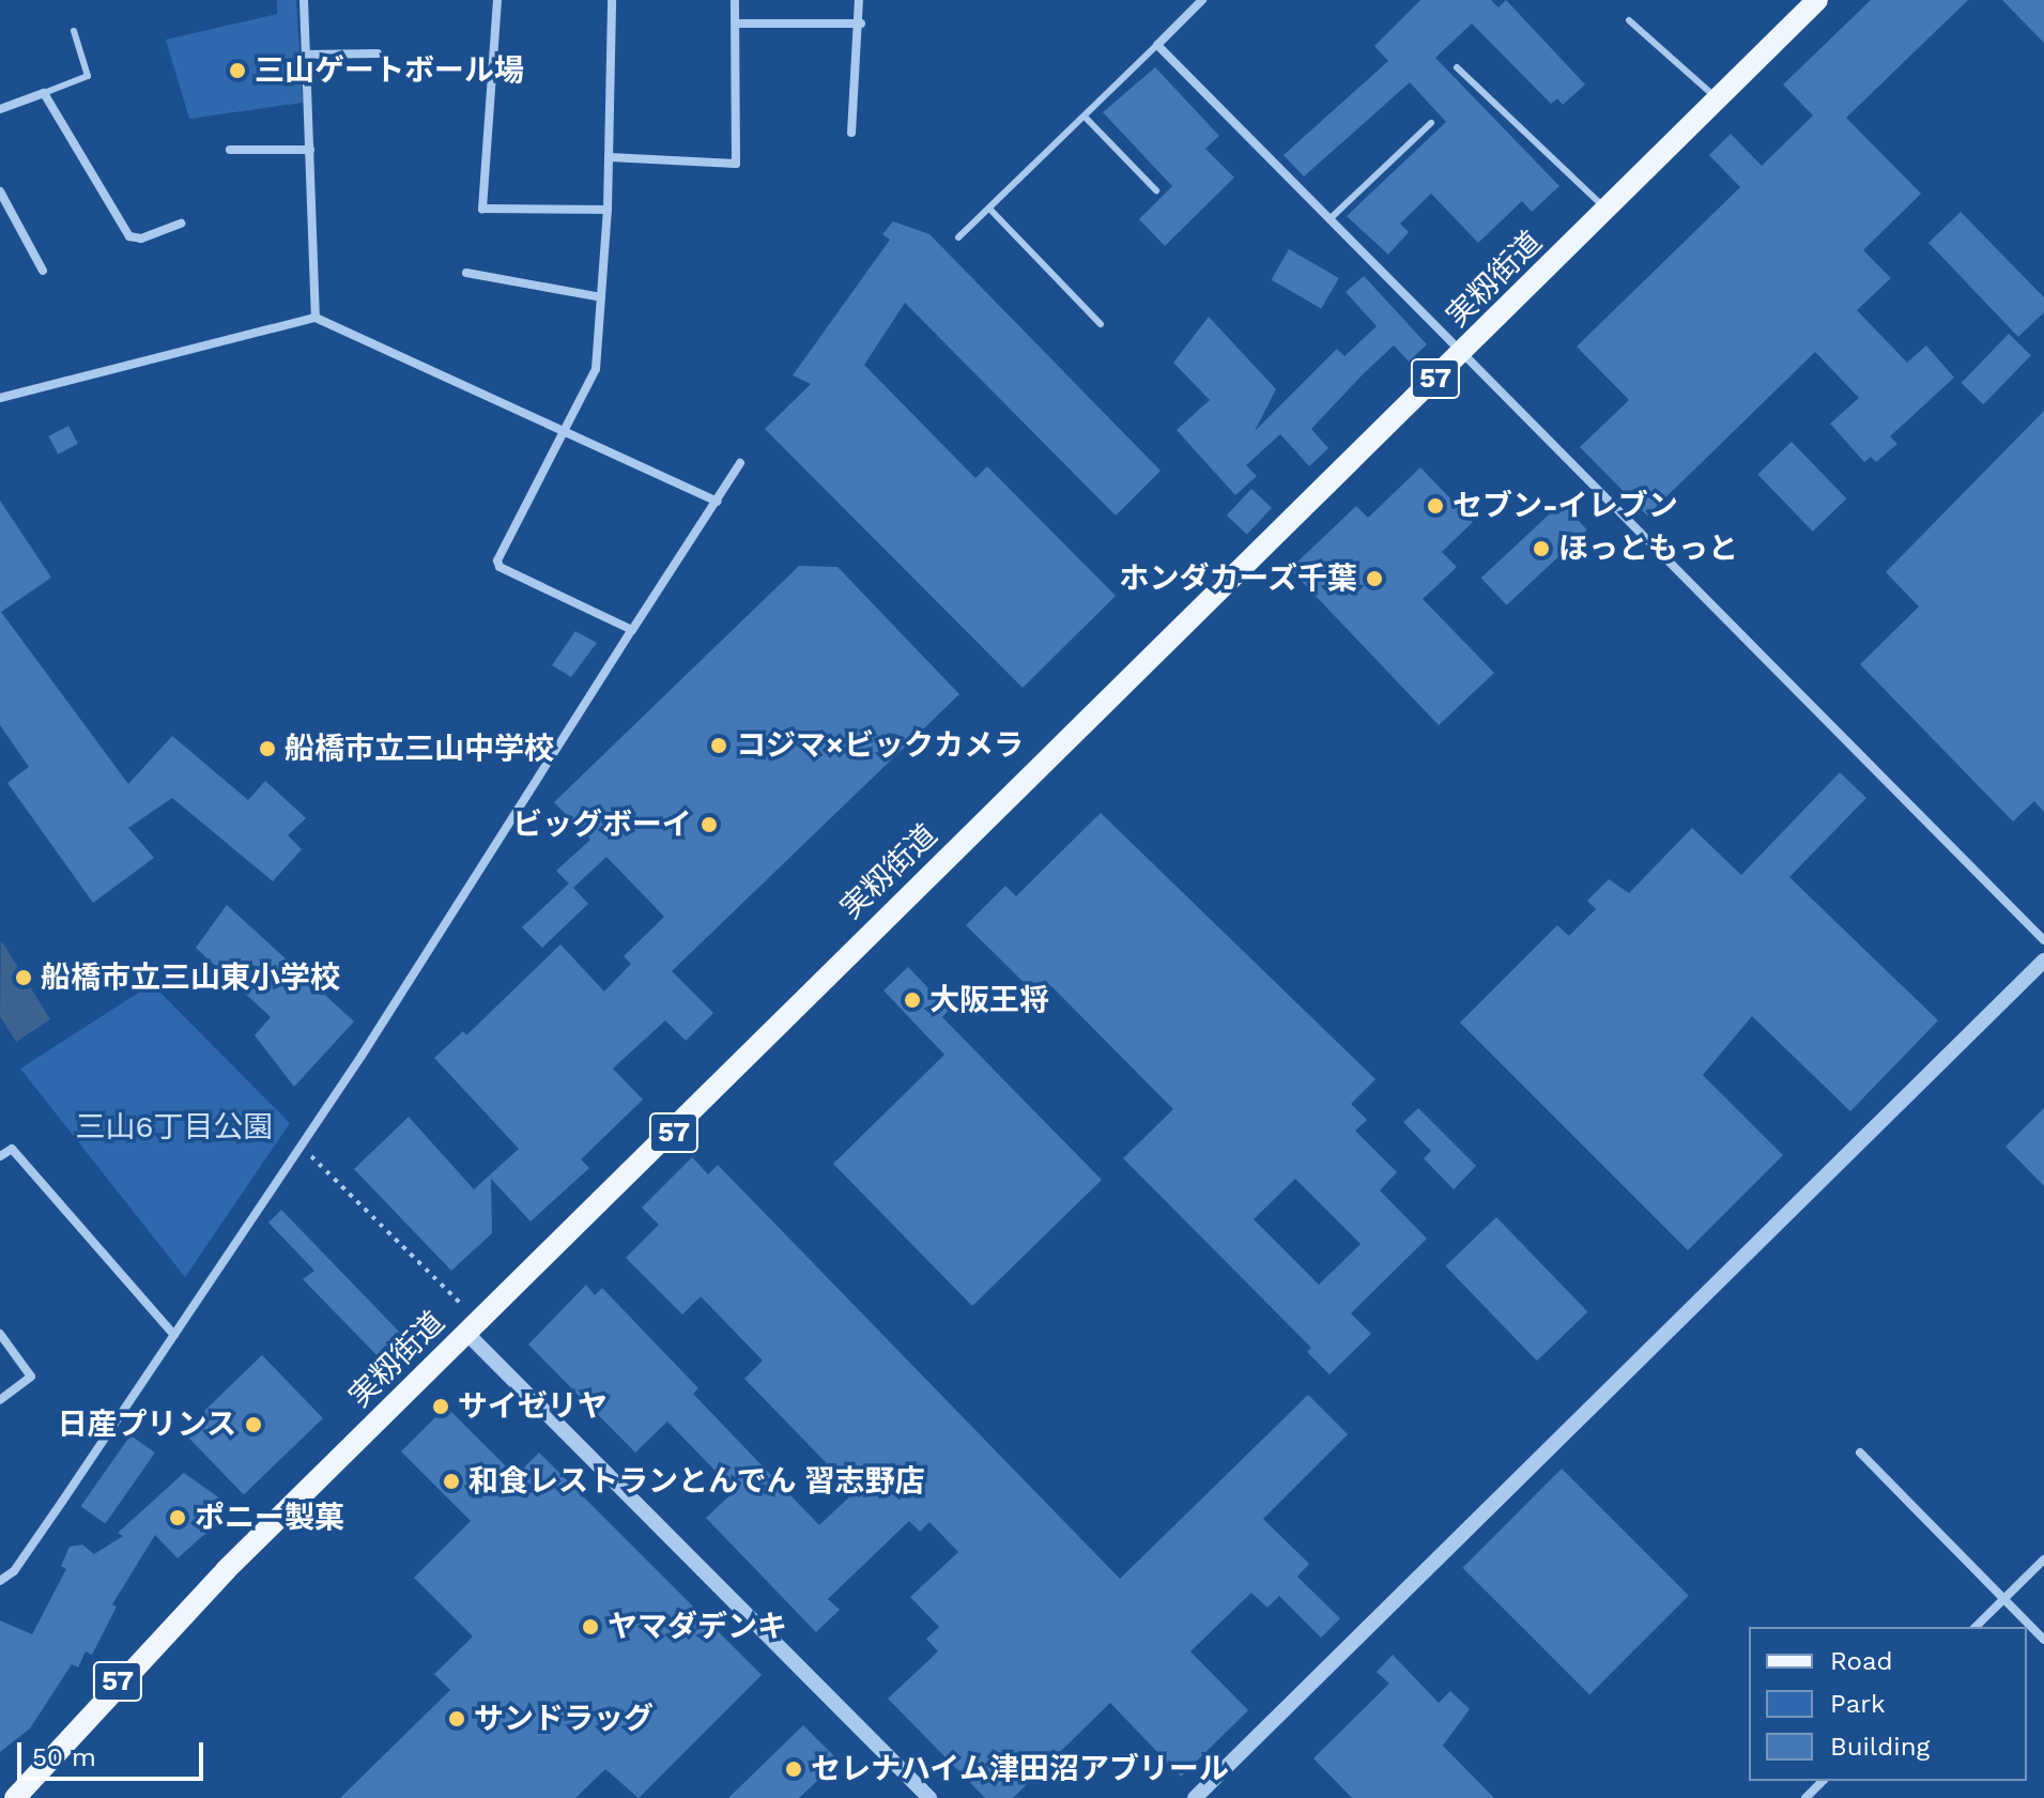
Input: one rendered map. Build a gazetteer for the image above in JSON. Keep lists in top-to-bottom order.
{
  "streets": {
    "main road": ["実籾街道", "57"]
  },
  "parks": ["三山6丁目公園"],
  "places": [
    "三山ゲートボール場",
    "セブン-イレブン",
    "ほっともっと",
    "ホンダカーズ千葉",
    "コジマ×ビックカメラ",
    "船橋市立三山中学校",
    "ビッグボーイ",
    "船橋市立三山東小学校",
    "大阪王将",
    "サイゼリヤ",
    "日産プリンス",
    "和食レストランとんでん 習志野店",
    "ポニー製菓",
    "ヤマダデンキ",
    "サンドラッグ",
    "セレナハイム津田沼アブリール"
  ],
  "legend": ["Road", "Park", "Building"],
  "scale_bar": "50 m"
}
